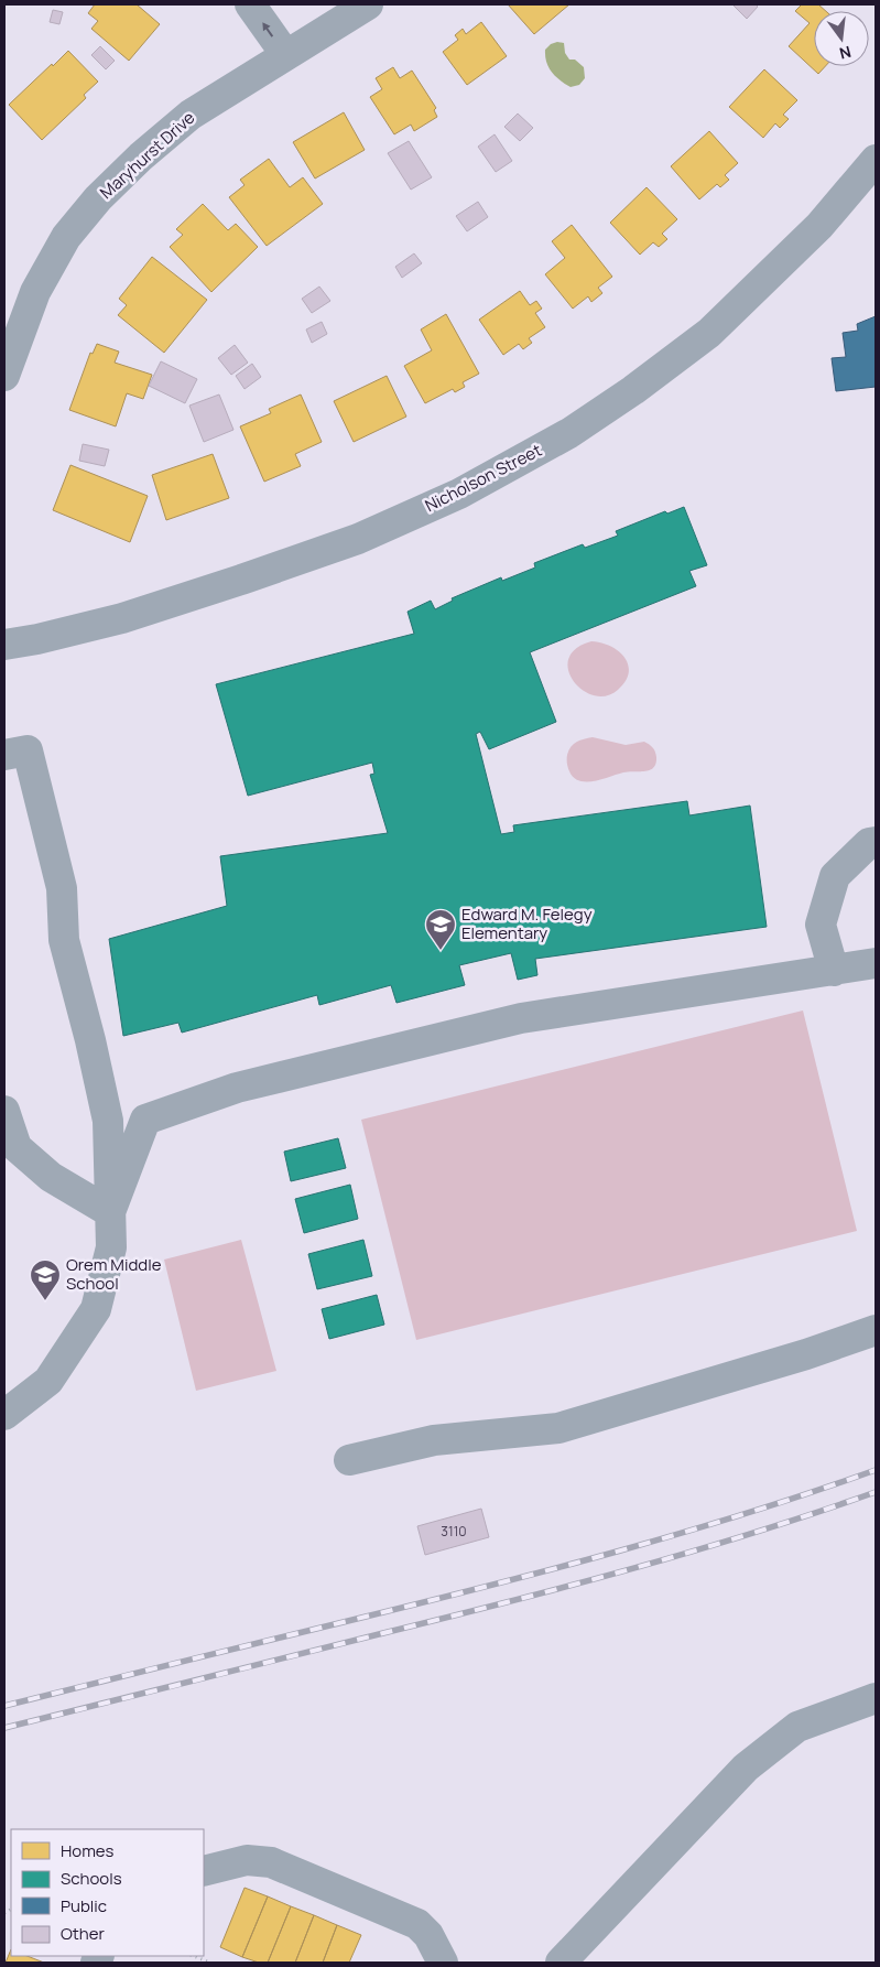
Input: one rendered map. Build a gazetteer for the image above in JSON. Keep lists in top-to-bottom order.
{
  "streets": {
    "street": ["Maryhurst Drive", "Nicholson Street"]
  },
  "places": {
    "school or university": ["Edward M. Felegy Elementary", "Orem Middle School"]
  },
  "house_numbers": ["3110"],
  "legend": [
    "Homes",
    "Schools",
    "Public",
    "Other"
  ],
  "north": "bottom"
}
